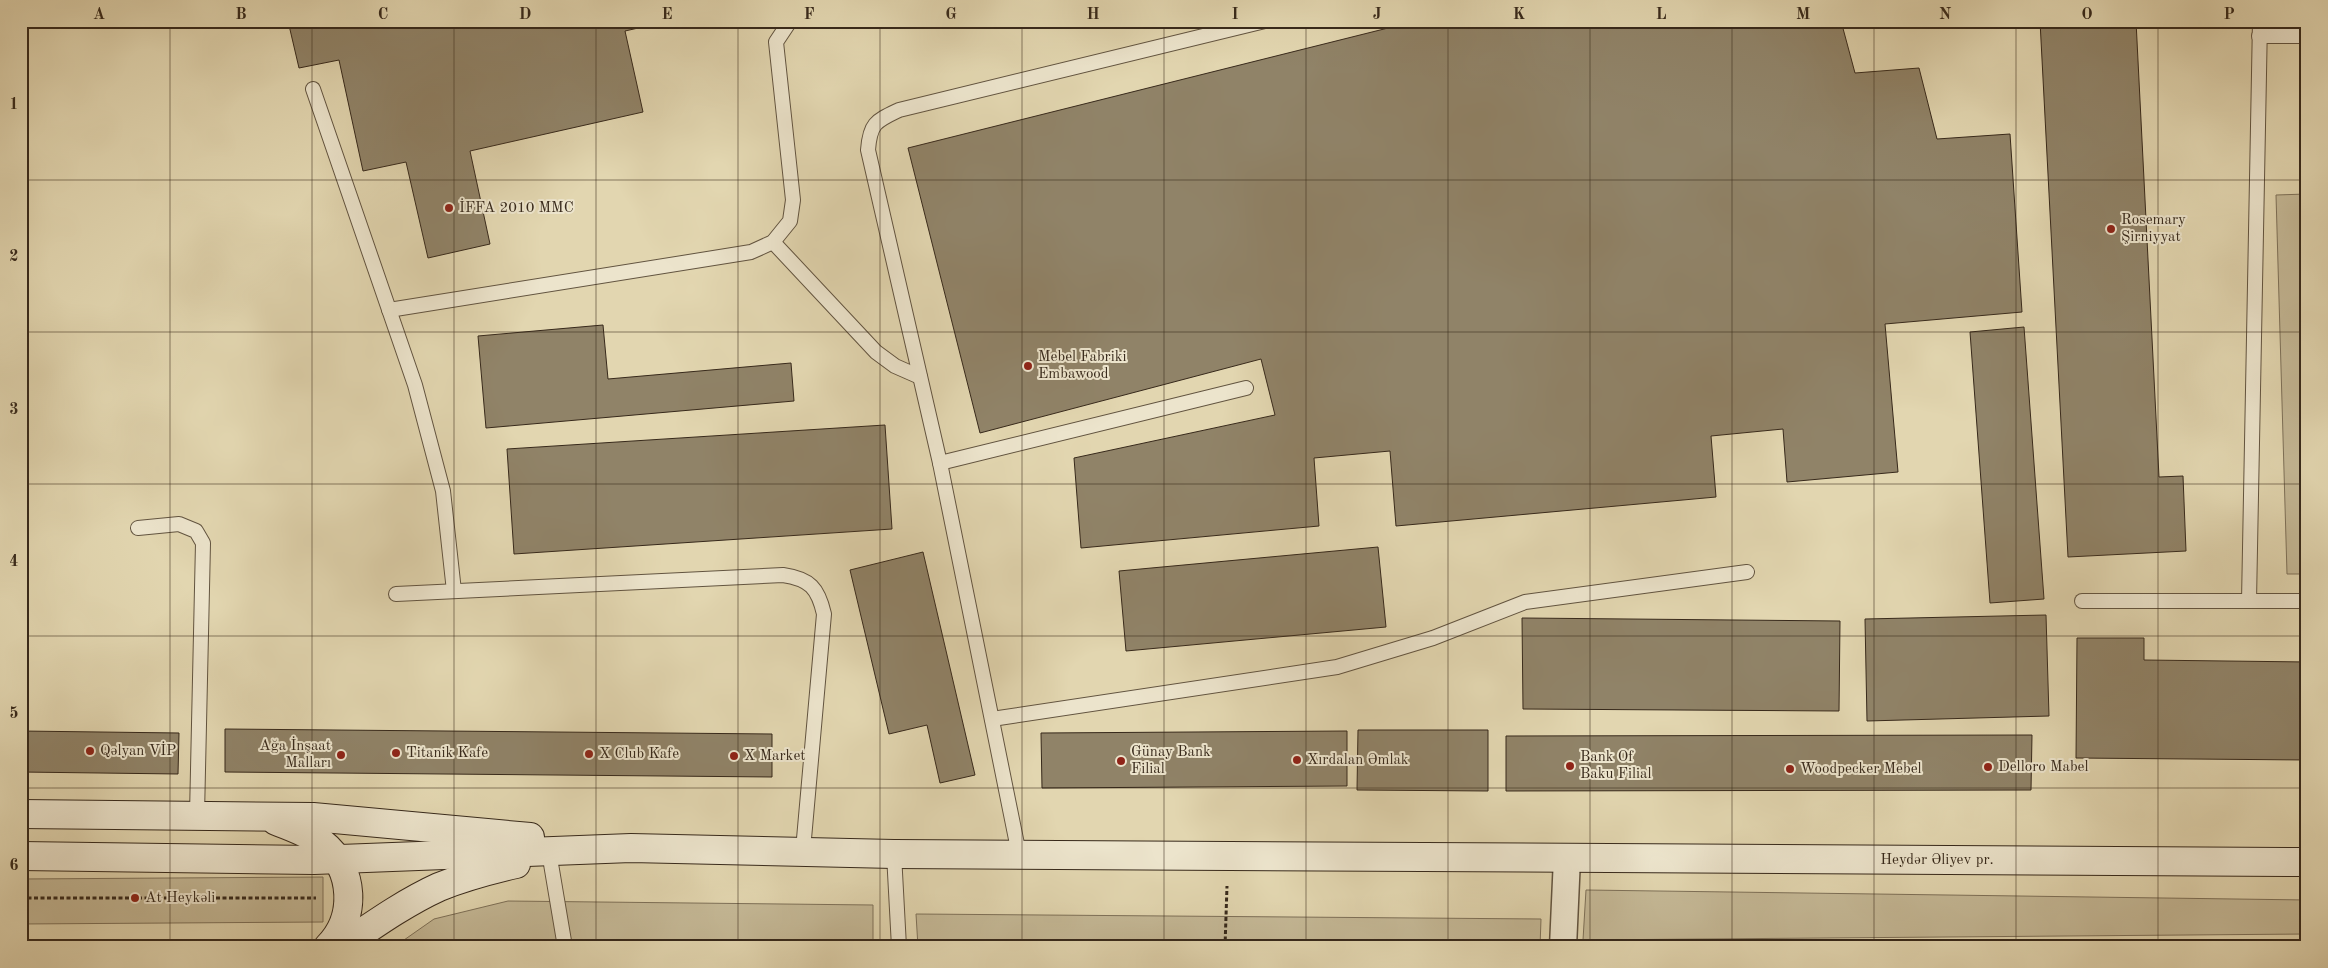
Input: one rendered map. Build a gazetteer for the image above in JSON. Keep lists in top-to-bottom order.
{
  "streets": {
    "main road": ["Heydər Əliyev pr."]
  },
  "places": [
    "İFFA 2010 MMC",
    "Rosemary Şirniyyat",
    "Mebel Fabriki Embawood",
    "Qəlyan VİP",
    "Titanik Kafe",
    "X Club Kafe",
    "Ağa İnşaat Malları",
    "X Market",
    "Xırdalan Əmlak",
    "Günay Bank Filial",
    "Bank Of Baku Filial",
    "Delloro Mabel",
    "Woodpecker Mebel",
    "At Heykəli"
  ],
  "grid": {
    "columns": [
      "A",
      "B",
      "C",
      "D",
      "E",
      "F",
      "G",
      "H",
      "I",
      "J",
      "K",
      "L",
      "M",
      "N",
      "O",
      "P"
    ],
    "rows": [
      "1",
      "2",
      "3",
      "4",
      "5",
      "6"
    ]
  }
}
